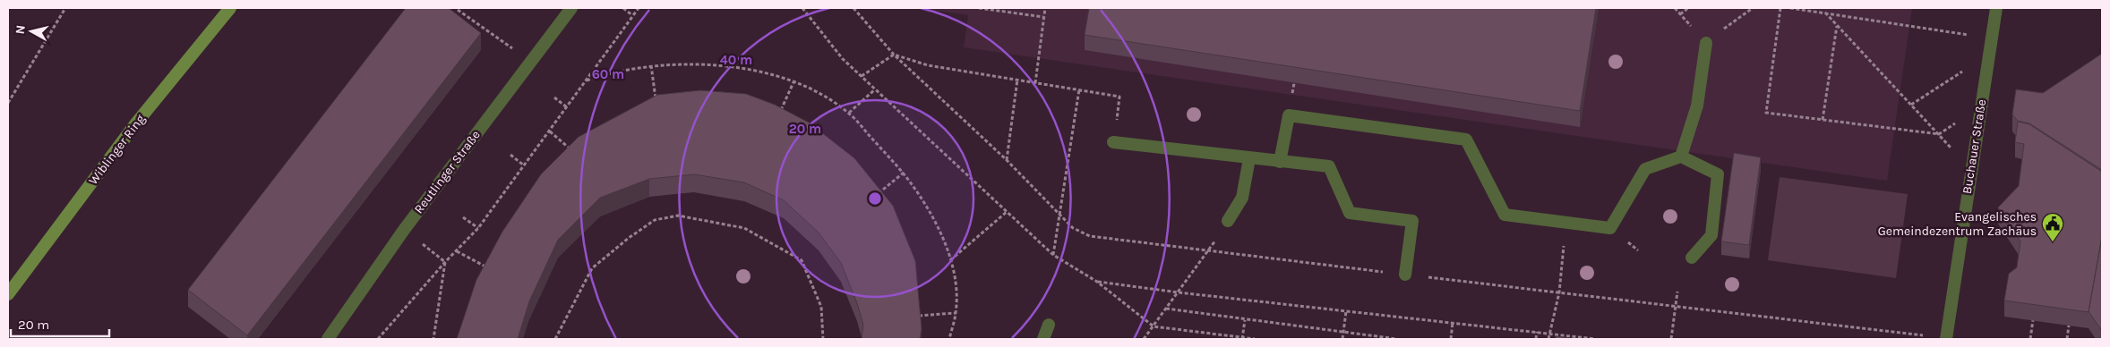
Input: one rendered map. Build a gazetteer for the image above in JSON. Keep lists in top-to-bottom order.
{
  "streets": {
    "main road": ["Wiblinger Ring"],
    "street": ["Buchauer Straße", "Reutlinger Straße"]
  },
  "places": {
    "public building": ["Evangelisches Gemeindezentrum Zachäus"]
  },
  "scale_bar": "20 m",
  "north": "left",
  "rings": ["40 m", "60 m", "20 m"]
}
